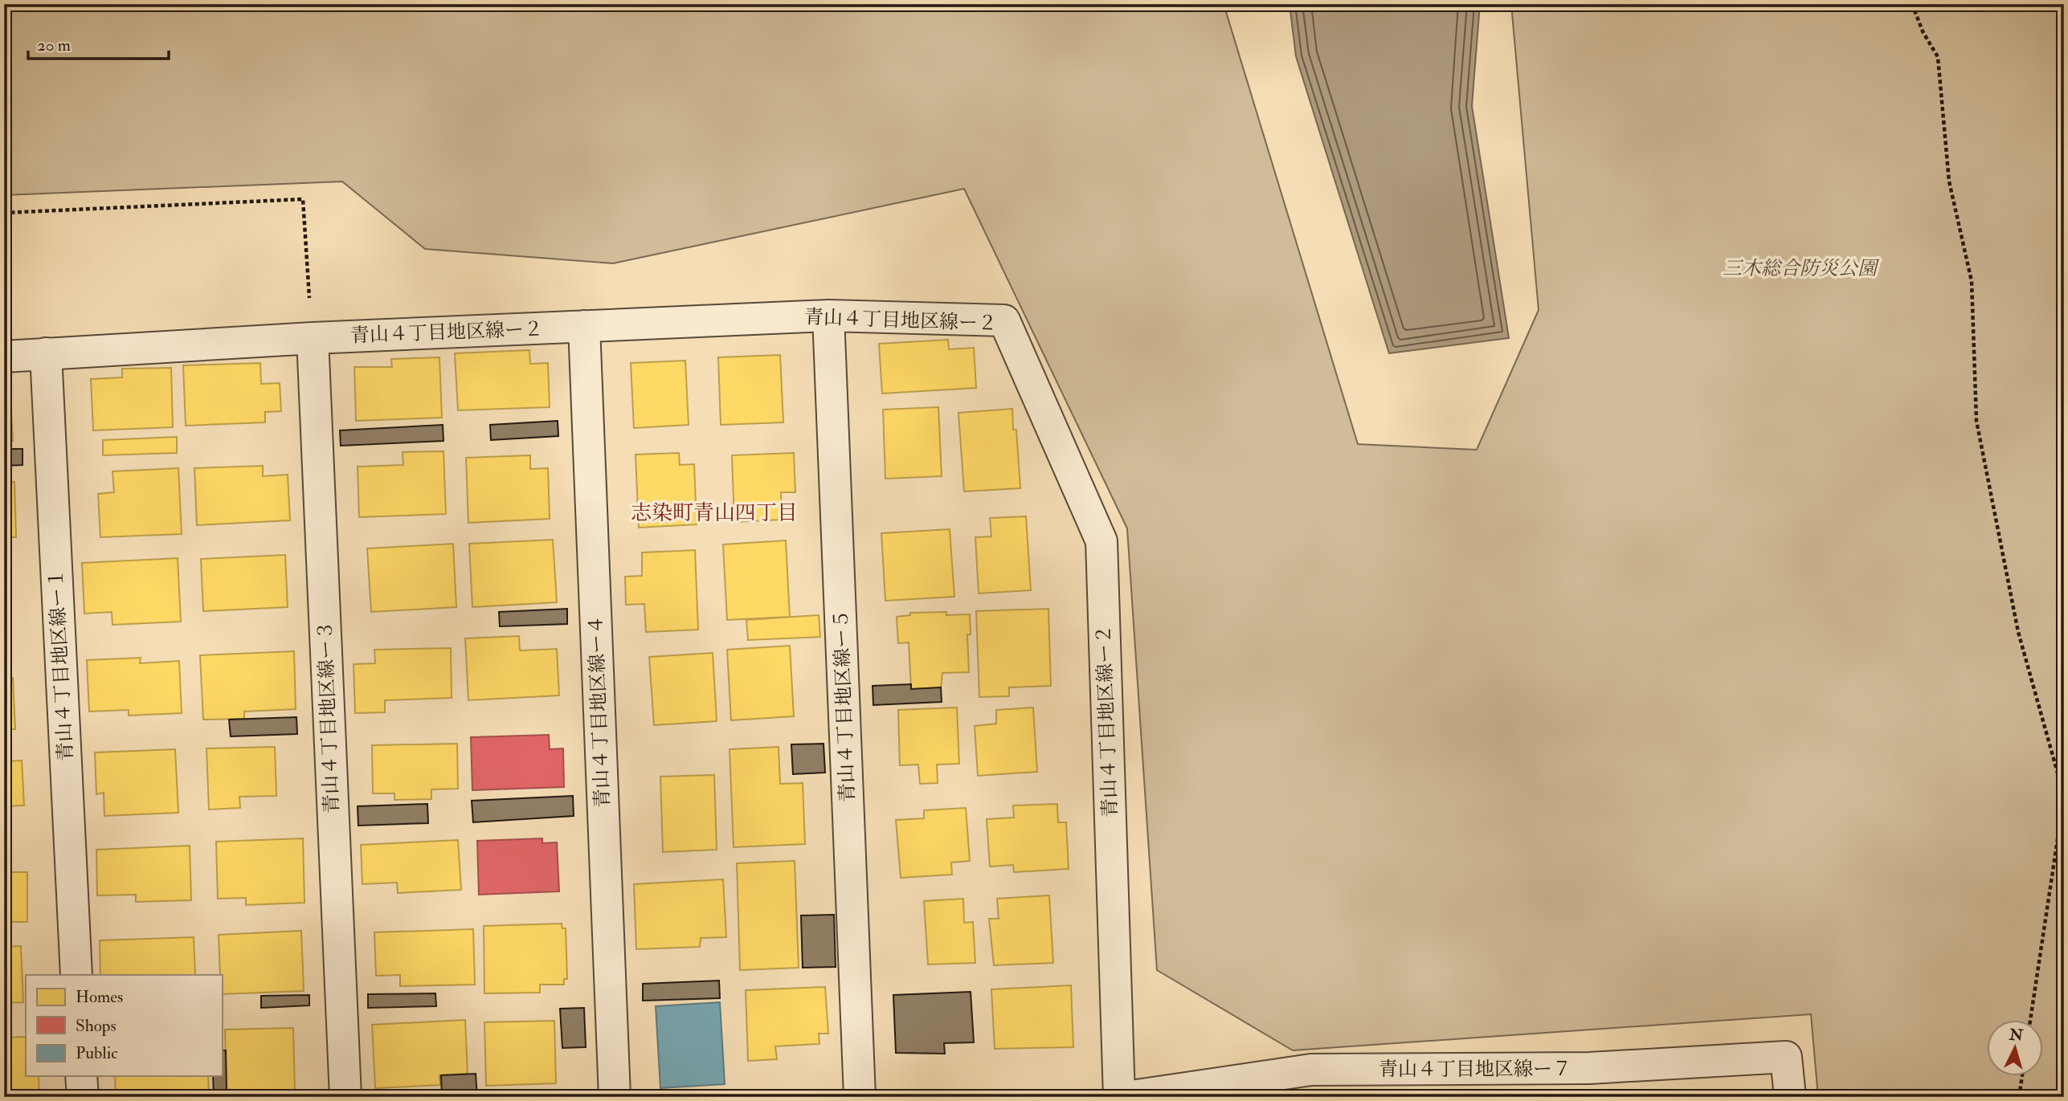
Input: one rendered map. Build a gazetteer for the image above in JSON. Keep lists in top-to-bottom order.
{
  "streets": {
    "street": [
      "青山４丁目地区線ー２",
      "青山４丁目地区線ー１",
      "青山４丁目地区線ー５",
      "青山４丁目地区線ー４",
      "青山４丁目地区線ー３",
      "青山４丁目地区線ー７"
    ]
  },
  "crossings": [
    ["青山４丁目地区線ー２", "青山４丁目地区線ー１"],
    ["青山４丁目地区線ー２", "青山４丁目地区線ー５"],
    ["青山４丁目地区線ー２", "青山４丁目地区線ー４"],
    ["青山４丁目地区線ー２", "青山４丁目地区線ー３"]
  ],
  "districts": ["志染町青山四丁目"],
  "parks": ["三木総合防災公園"],
  "legend": ["Homes", "Shops", "Public"],
  "scale_bar": "20 m",
  "north": "top"
}
